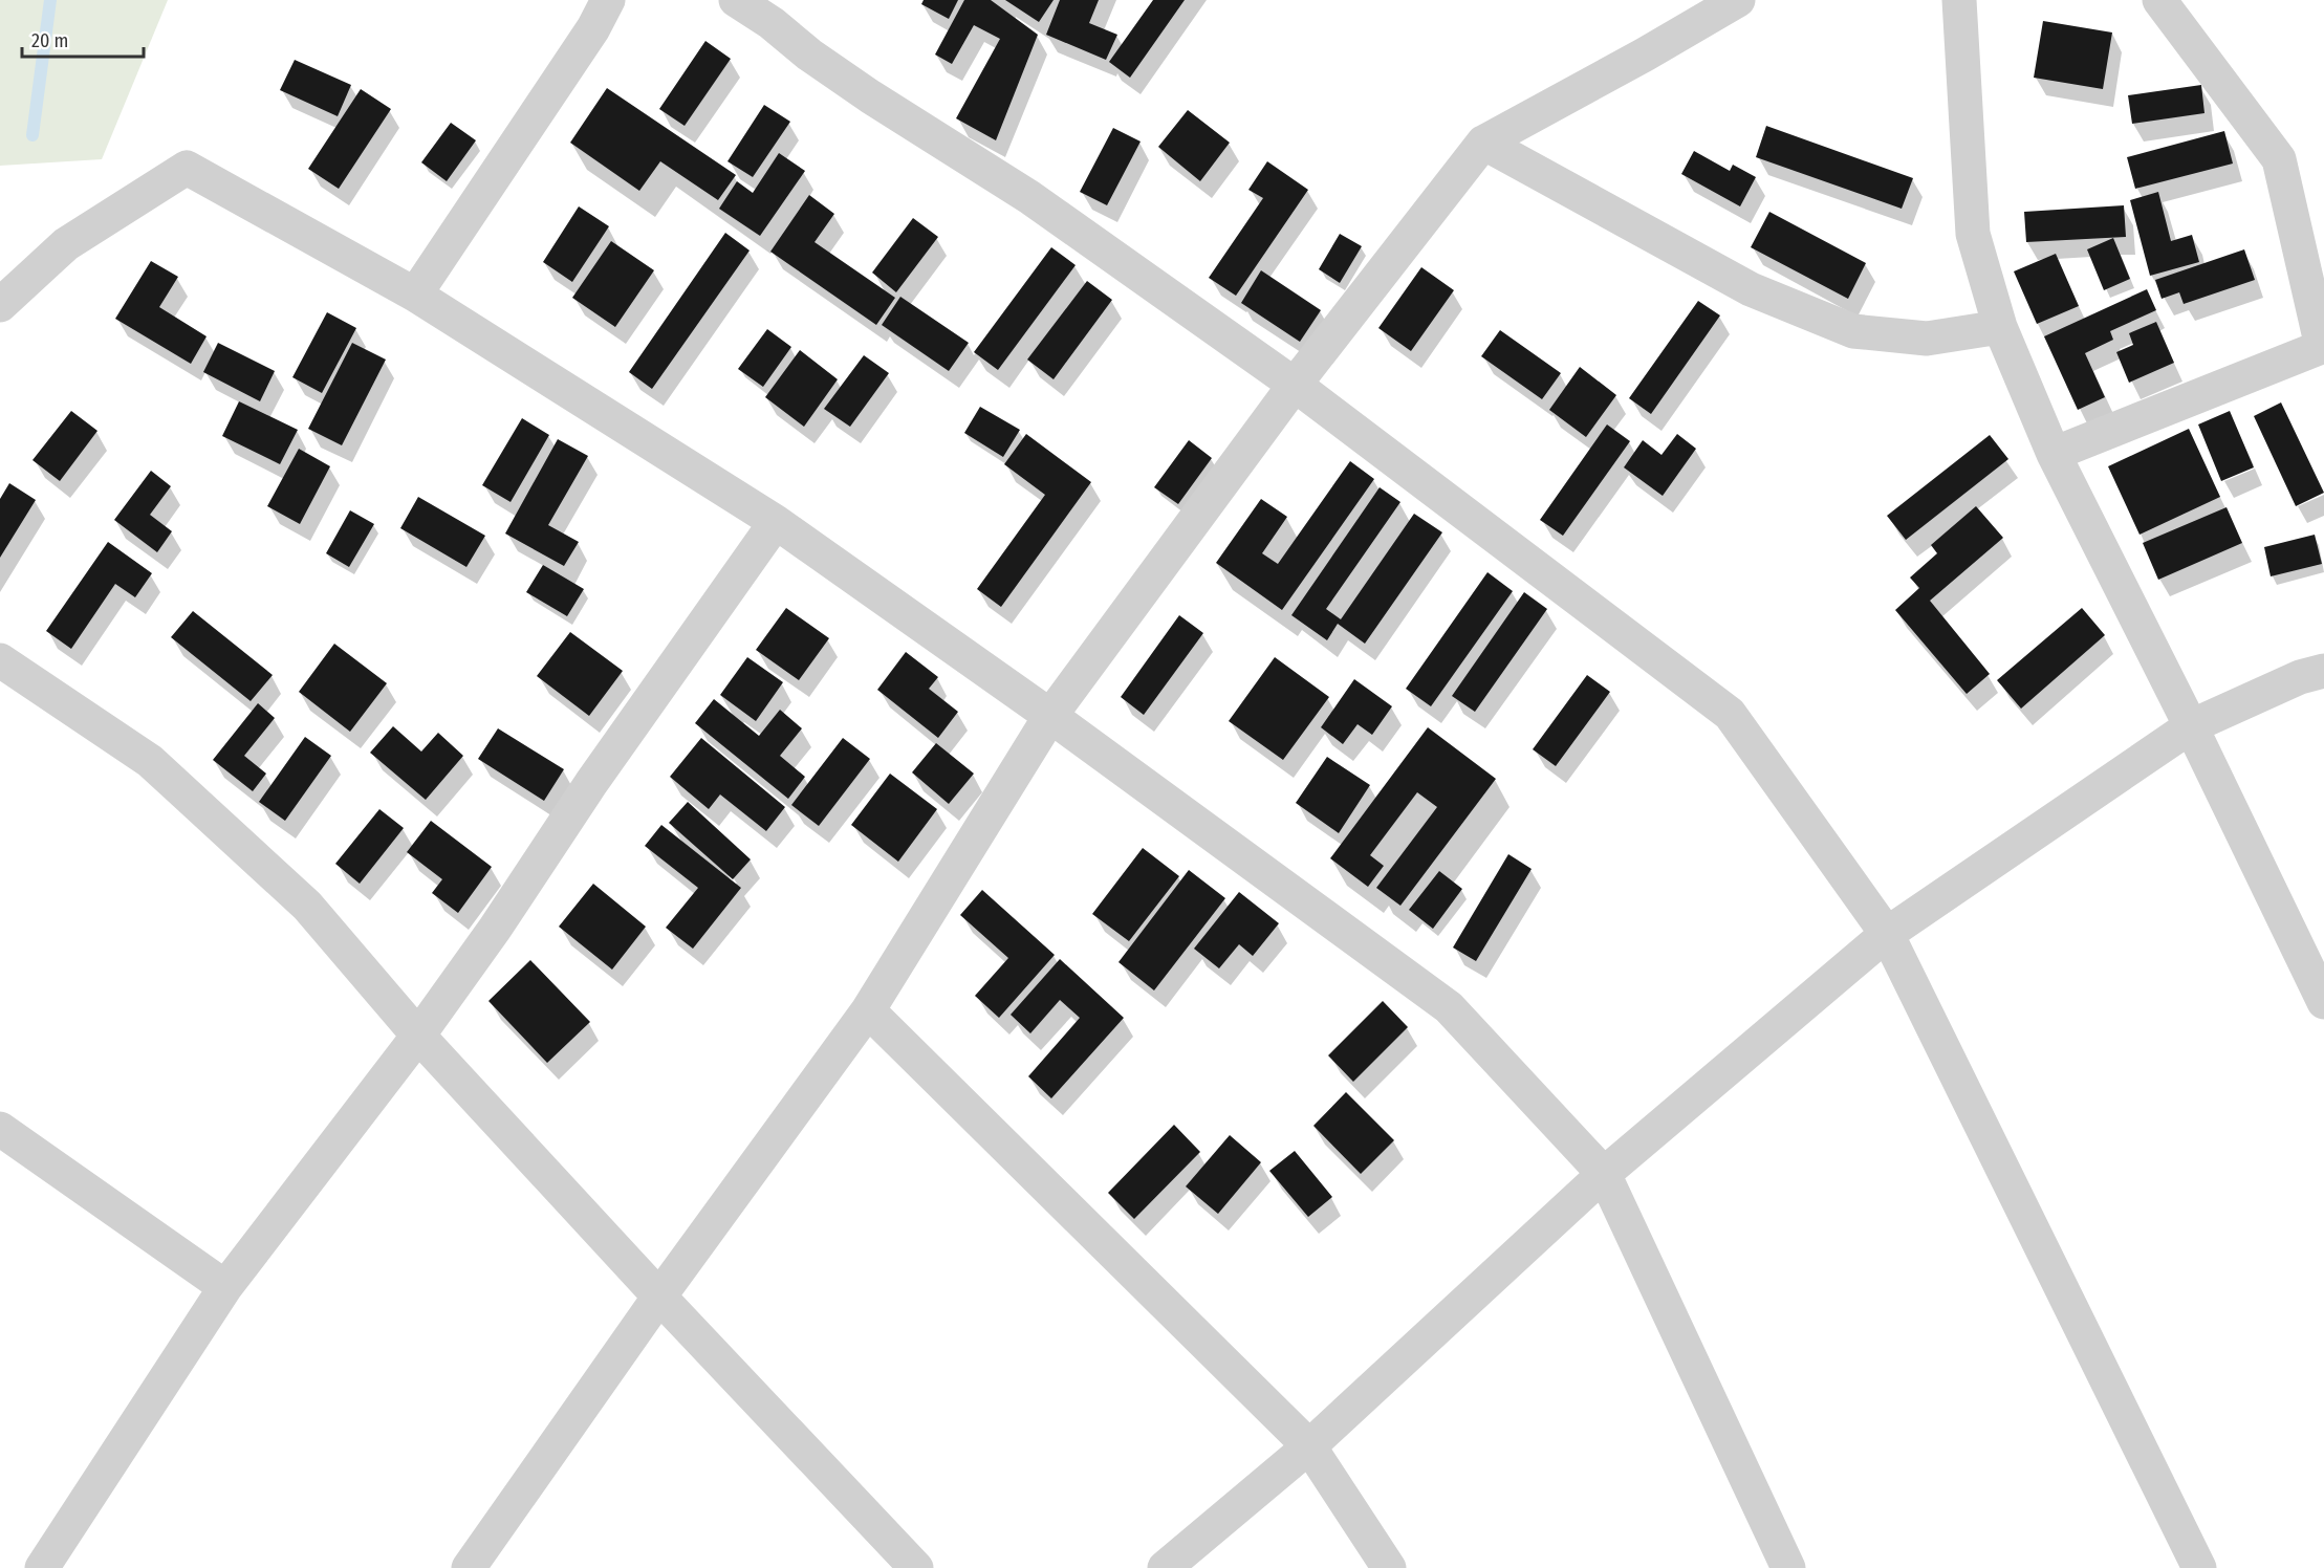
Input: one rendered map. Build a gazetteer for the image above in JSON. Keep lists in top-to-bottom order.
{
  "scale_bar": "20 m"
}
